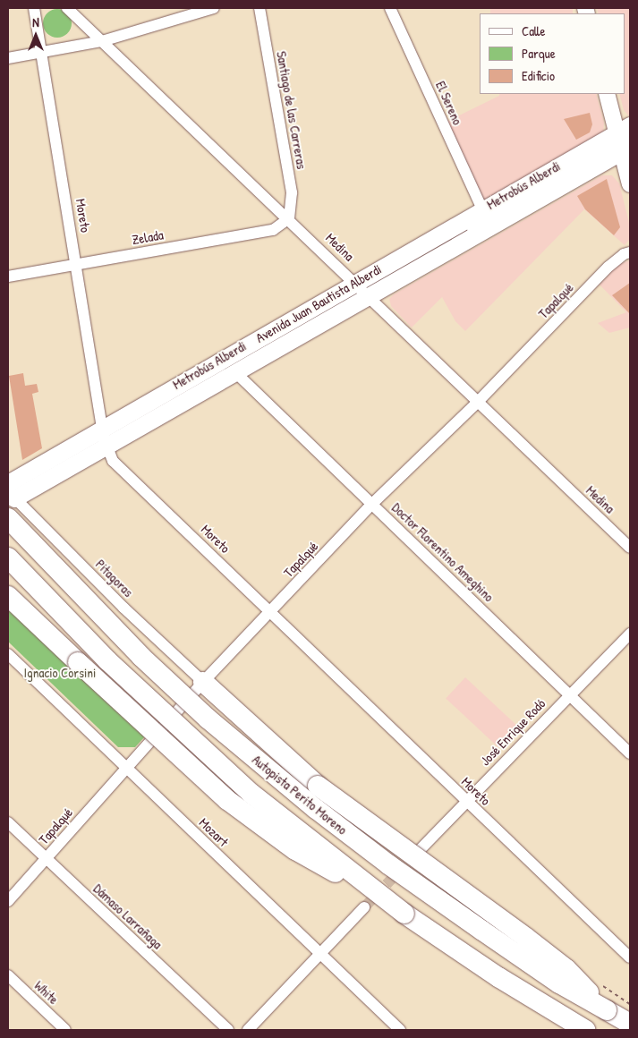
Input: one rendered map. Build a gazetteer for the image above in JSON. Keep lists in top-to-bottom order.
{
  "streets": {
    "highway": ["Autopista Perito Moreno"],
    "main road": ["Avenida Juan Bautista Alberdi"],
    "street": [
      "El Sereno",
      "Santiago de las Carreras",
      "Moreto",
      "Zelada",
      "Medina",
      "Tapalqué",
      "Doctor Florentino Ameghino",
      "Pitagoras",
      "José Enrique Rodó",
      "Mozart",
      "Dámaso Larrañaga",
      "White"
    ],
    "lane": ["Metrobús Alberdi"]
  },
  "crossings": [
    ["El Sereno", "Avenida Juan Bautista Alberdi"],
    ["Santiago de las Carreras", "Zelada"],
    ["Santiago de las Carreras", "Medina"],
    ["Metrobús Alberdi", "Medina"],
    ["Metrobús Alberdi", "Avenida Juan Bautista Alberdi"],
    ["Moreto", "Zelada"],
    ["Moreto", "Tapalqué"],
    ["Moreto", "Avenida Juan Bautista Alberdi"],
    ["Moreto", "José Enrique Rodó"],
    ["Zelada", "Medina"],
    ["Medina", "Tapalqué"],
    ["Medina", "Avenida Juan Bautista Alberdi"],
    ["Tapalqué", "Doctor Florentino Ameghino"],
    ["Tapalqué", "Pitagoras"],
    ["Tapalqué", "Mozart"],
    ["Tapalqué", "Dámaso Larrañaga"],
    ["Avenida Juan Bautista Alberdi", "Doctor Florentino Ameghino"],
    ["Avenida Juan Bautista Alberdi", "Pitagoras"],
    ["Doctor Florentino Ameghino", "José Enrique Rodó"]
  ],
  "parks": ["Ignacio Corsini"],
  "legend": ["Calle", "Parque", "Edificio"],
  "north": "top"
}
